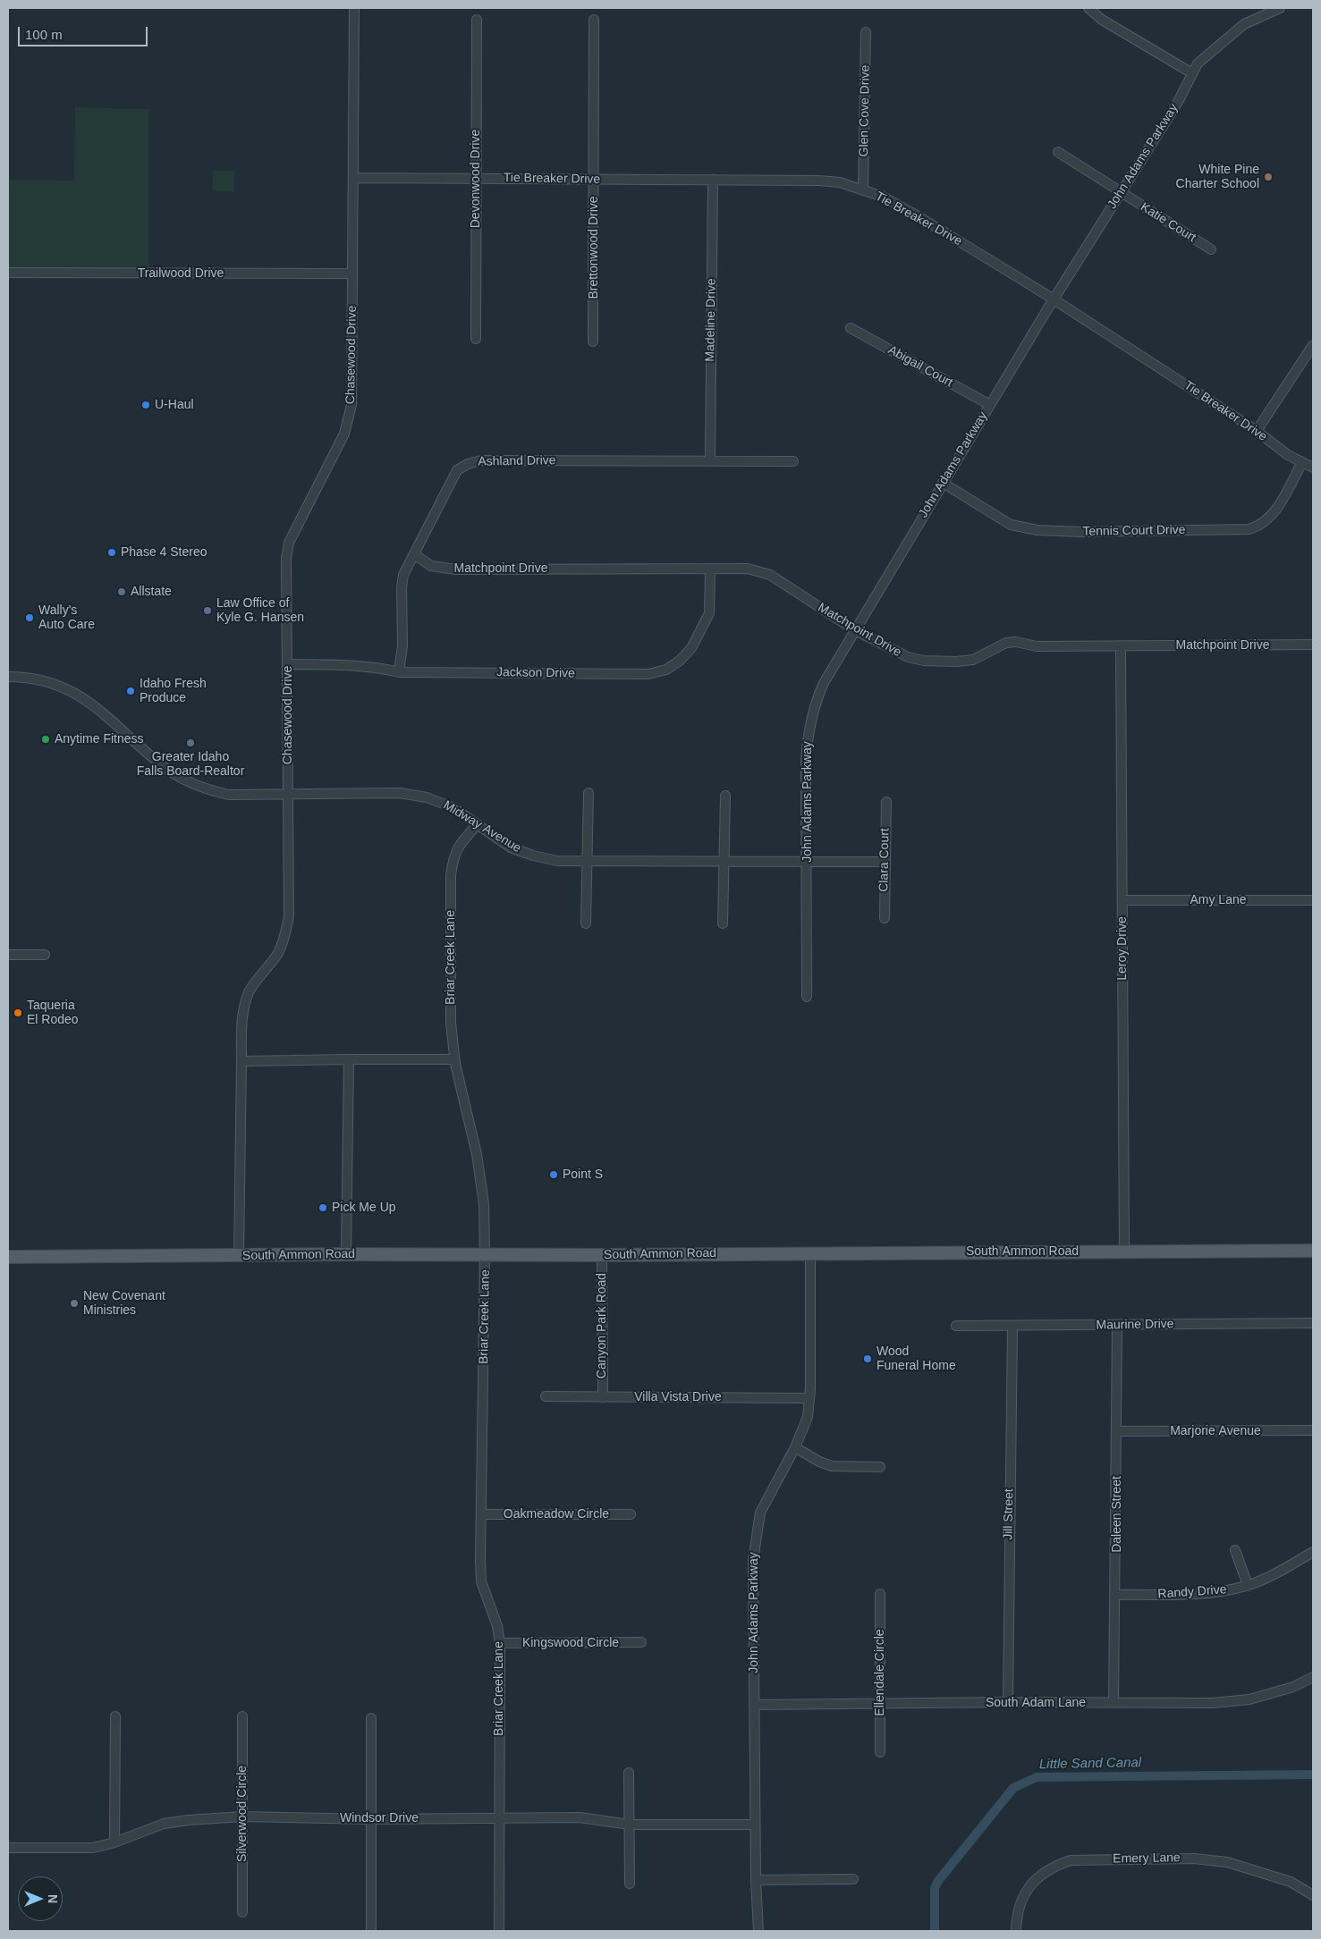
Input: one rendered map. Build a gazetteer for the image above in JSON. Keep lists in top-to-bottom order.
{
  "streets": {
    "main road": ["South Ammon Road"],
    "street": [
      "Glen Cove Drive",
      "John Adams Parkway",
      "Devonwood Drive",
      "Tie Breaker Drive",
      "Katie Court",
      "Brettonwood Drive",
      "Trailwood Drive",
      "Madeline Drive",
      "Chasewood Drive",
      "Abigail Court",
      "Ashland Drive",
      "Tennis Court Drive",
      "Matchpoint Drive",
      "Jackson Drive",
      "Midway Avenue",
      "Clara Court",
      "Amy Lane",
      "Leroy Drive",
      "Briar Creek Lane",
      "Maurine Drive",
      "Canyon Park Road",
      "Villa Vista Drive",
      "Marjorie Avenue",
      "Oakmeadow Circle",
      "Jill Street",
      "Daleen Street",
      "Randy Drive",
      "Kingswood Circle",
      "Ellendale Circle",
      "South Adam Lane",
      "Silverwood Circle",
      "Windsor Drive",
      "Emery Lane"
    ]
  },
  "crossings": [
    ["Glen Cove Drive", "Tie Breaker Drive"],
    ["John Adams Parkway", "Tie Breaker Drive"],
    ["John Adams Parkway", "Katie Court"],
    ["John Adams Parkway", "Abigail Court"],
    ["John Adams Parkway", "Tennis Court Drive"],
    ["John Adams Parkway", "Matchpoint Drive"],
    ["John Adams Parkway", "Midway Avenue"],
    ["John Adams Parkway", "South Ammon Road"],
    ["John Adams Parkway", "Villa Vista Drive"],
    ["John Adams Parkway", "South Adam Lane"],
    ["John Adams Parkway", "Windsor Drive"],
    ["Devonwood Drive", "Tie Breaker Drive"],
    ["Tie Breaker Drive", "Brettonwood Drive"],
    ["Tie Breaker Drive", "Madeline Drive"],
    ["Tie Breaker Drive", "Chasewood Drive"],
    ["Tie Breaker Drive", "Tennis Court Drive"],
    ["Trailwood Drive", "Chasewood Drive"],
    ["Madeline Drive", "Ashland Drive"],
    ["Chasewood Drive", "Jackson Drive"],
    ["Chasewood Drive", "Midway Avenue"],
    ["Chasewood Drive", "South Ammon Road"],
    ["Ashland Drive", "Matchpoint Drive"],
    ["Ashland Drive", "Jackson Drive"],
    ["Matchpoint Drive", "Jackson Drive"],
    ["Matchpoint Drive", "Leroy Drive"],
    ["Midway Avenue", "Clara Court"],
    ["Midway Avenue", "Briar Creek Lane"],
    ["Amy Lane", "Leroy Drive"],
    ["Leroy Drive", "South Ammon Road"],
    ["Briar Creek Lane", "South Ammon Road"],
    ["Briar Creek Lane", "Oakmeadow Circle"],
    ["Briar Creek Lane", "Kingswood Circle"],
    ["Briar Creek Lane", "Windsor Drive"],
    ["South Ammon Road", "Canyon Park Road"],
    ["Maurine Drive", "Jill Street"],
    ["Maurine Drive", "Daleen Street"],
    ["Canyon Park Road", "Villa Vista Drive"],
    ["Marjorie Avenue", "Daleen Street"],
    ["Jill Street", "South Adam Lane"],
    ["Daleen Street", "Randy Drive"],
    ["Daleen Street", "South Adam Lane"],
    ["Ellendale Circle", "South Adam Lane"],
    ["Silverwood Circle", "Windsor Drive"]
  ],
  "water": ["Little Sand Canal"],
  "places": [
    "White Pine Charter School",
    "U-Haul",
    "Phase 4 Stereo",
    "Allstate",
    "Law Office of Kyle G. Hansen",
    "Wally's Auto Care",
    "Idaho Fresh Produce",
    "Anytime Fitness",
    "Greater Idaho Falls Board-Realtor",
    "Taqueria El Rodeo",
    "Point S",
    "Pick Me Up",
    "New Covenant Ministries",
    "Wood Funeral Home"
  ],
  "scale_bar": "100 m",
  "north": "right"
}
